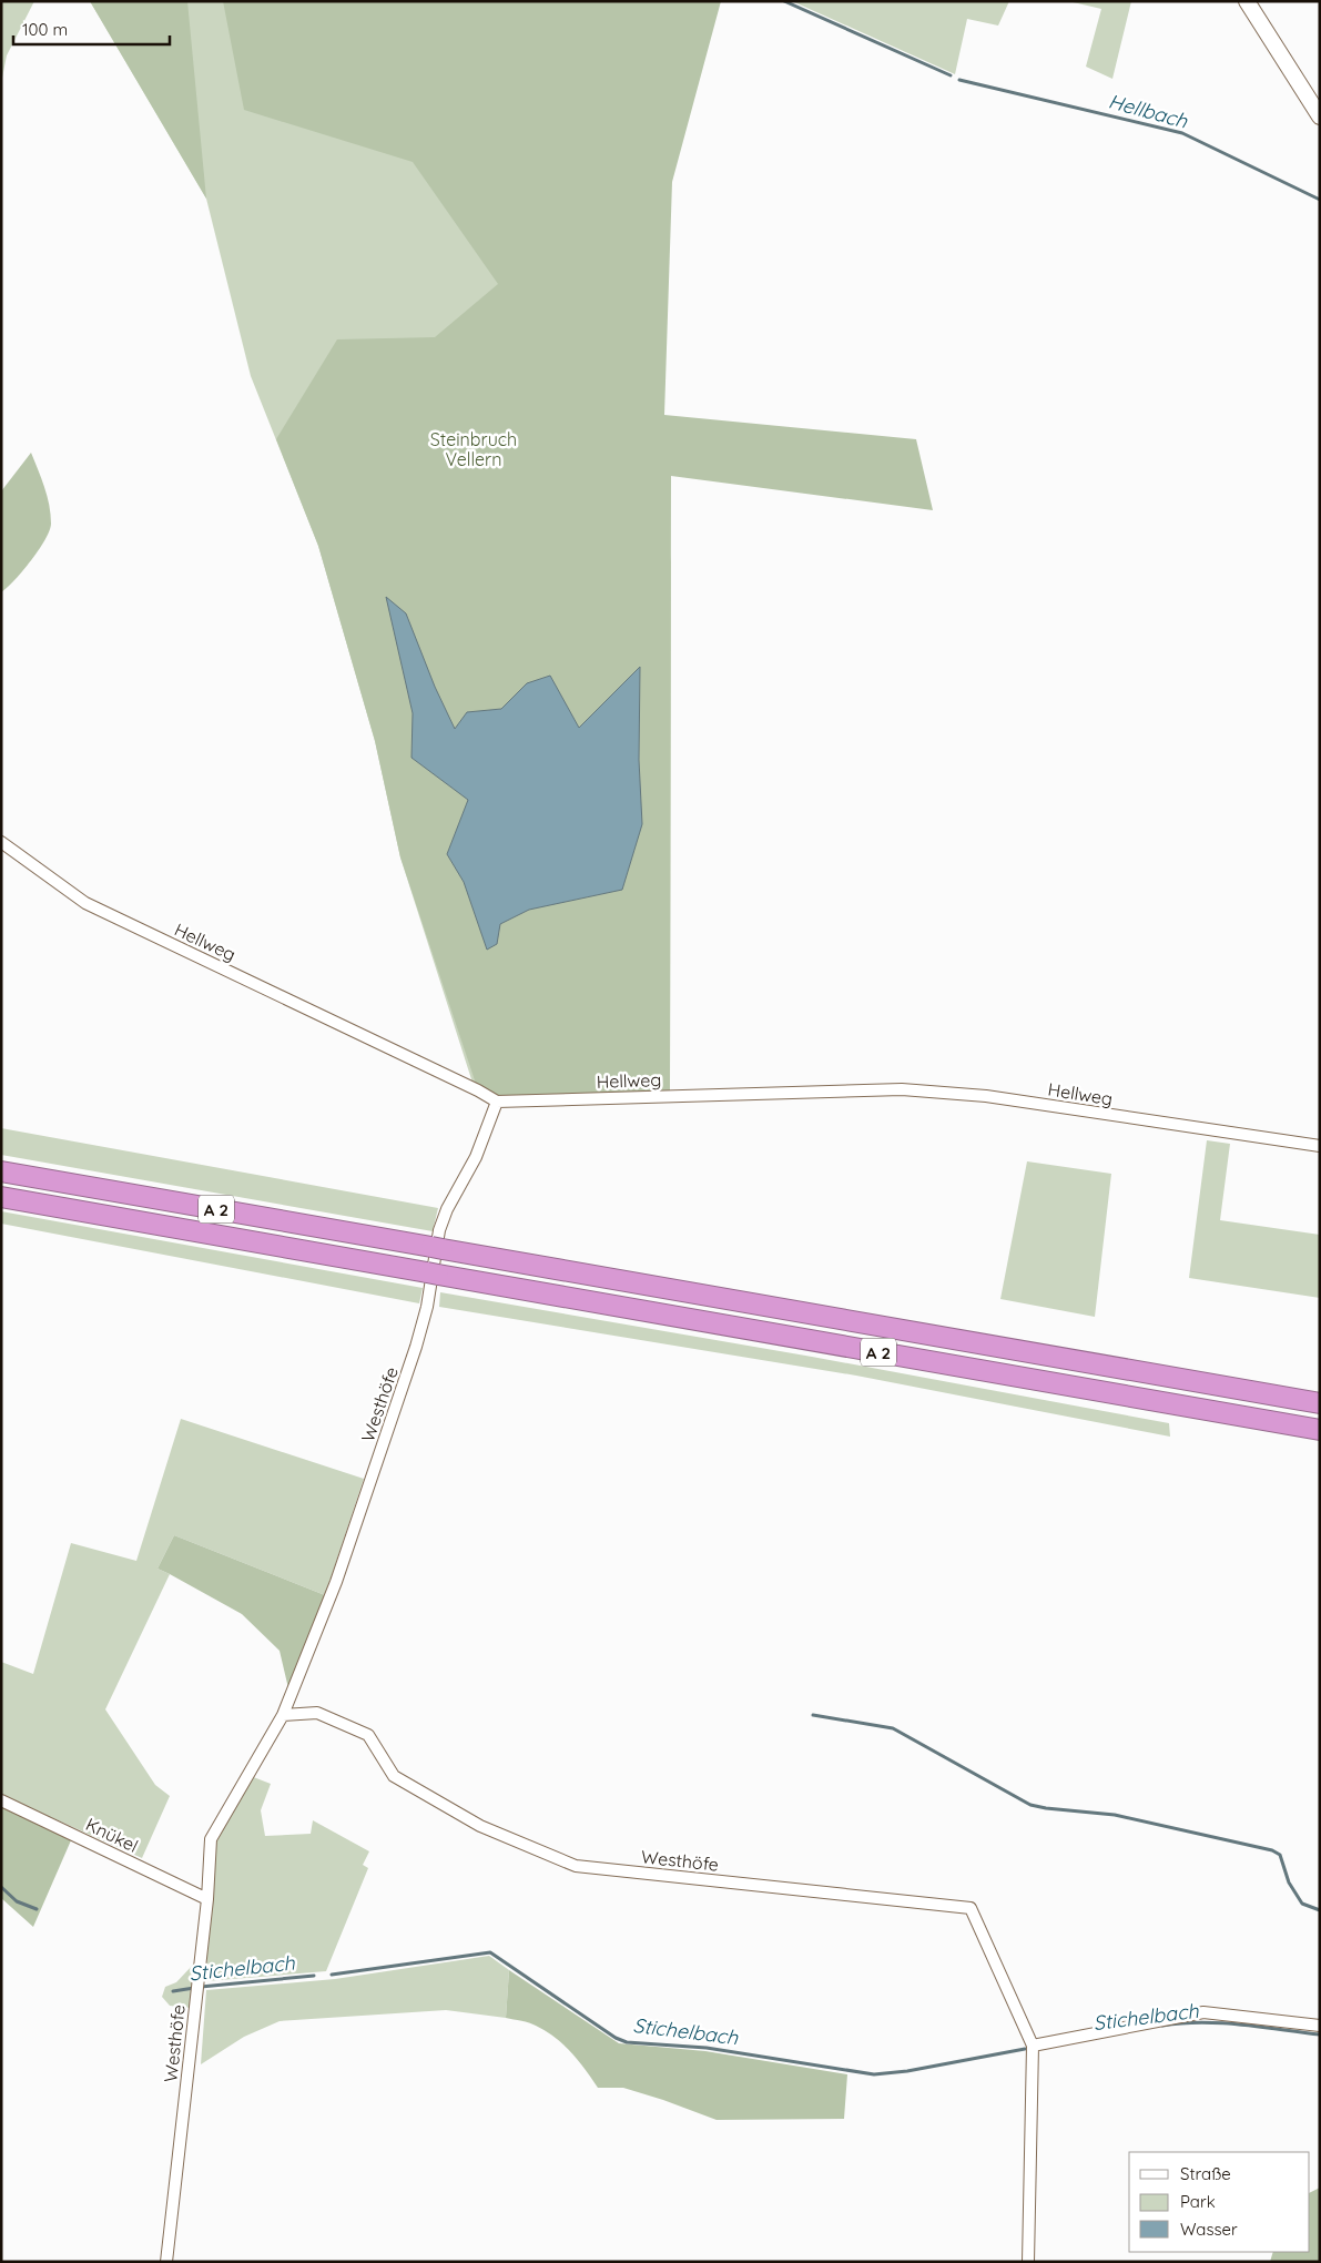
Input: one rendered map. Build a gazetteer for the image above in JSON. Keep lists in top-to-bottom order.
{
  "streets": {
    "highway": ["A 2"],
    "street": ["Hellweg", "Westhöfe", "Knükel"]
  },
  "crossings": [
    ["Hellweg", "Westhöfe"],
    ["Westhöfe", "Knükel"]
  ],
  "water": ["Hellbach", "Stichelbach"],
  "parks": ["Steinbruch Vellern"],
  "legend": ["Straße", "Park", "Wasser"],
  "scale_bar": "100 m"
}
